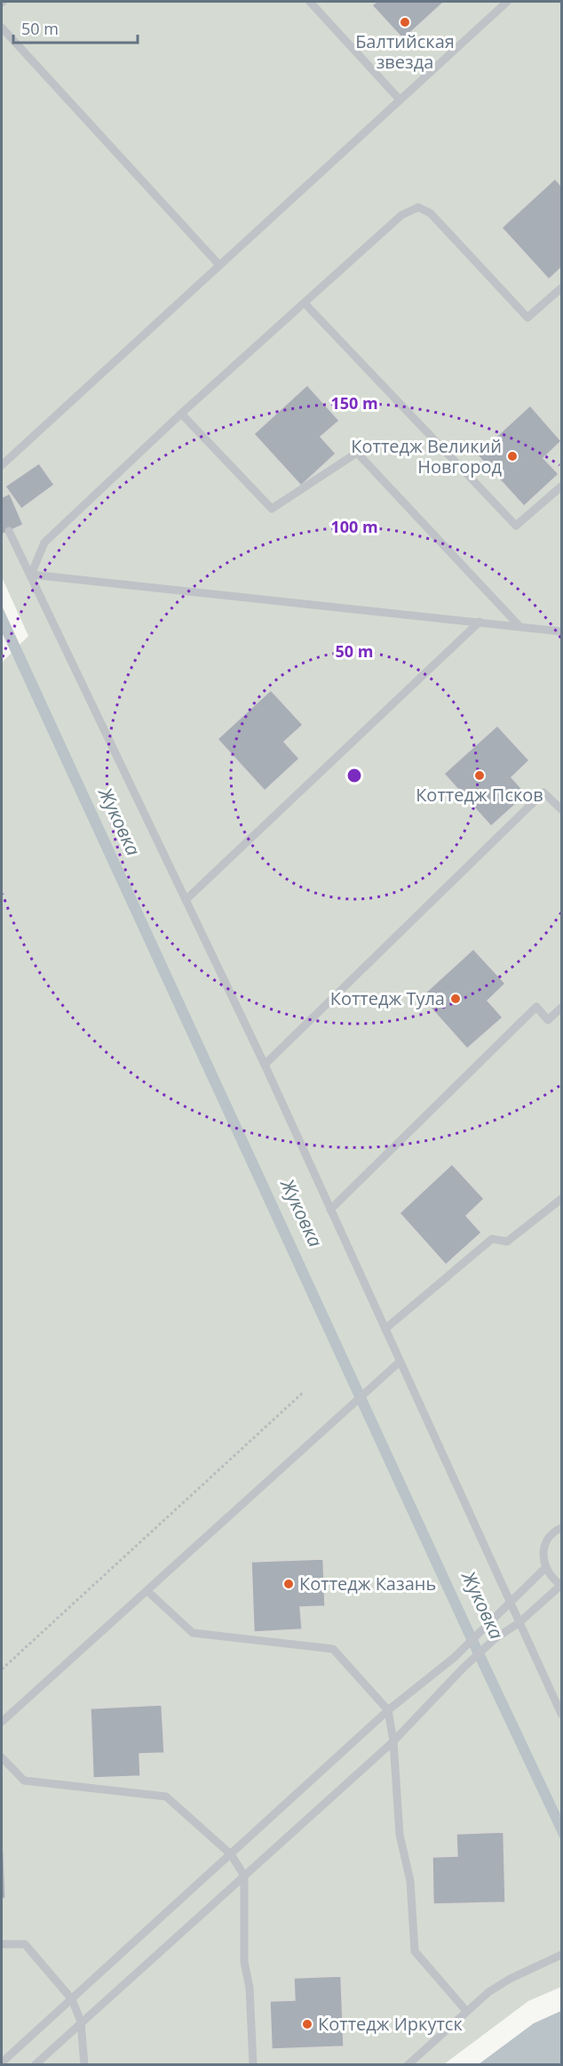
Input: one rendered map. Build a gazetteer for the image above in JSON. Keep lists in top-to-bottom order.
{
  "water": ["Жуковка"],
  "places": [
    "Балтийская звезда",
    "Коттедж Великий Новгород",
    "Коттедж Псков",
    "Коттедж Тула",
    "Коттедж Казань",
    "Коттедж Иркутск"
  ],
  "scale_bar": "50 m",
  "rings": ["150 m", "100 m", "50 m"]
}
